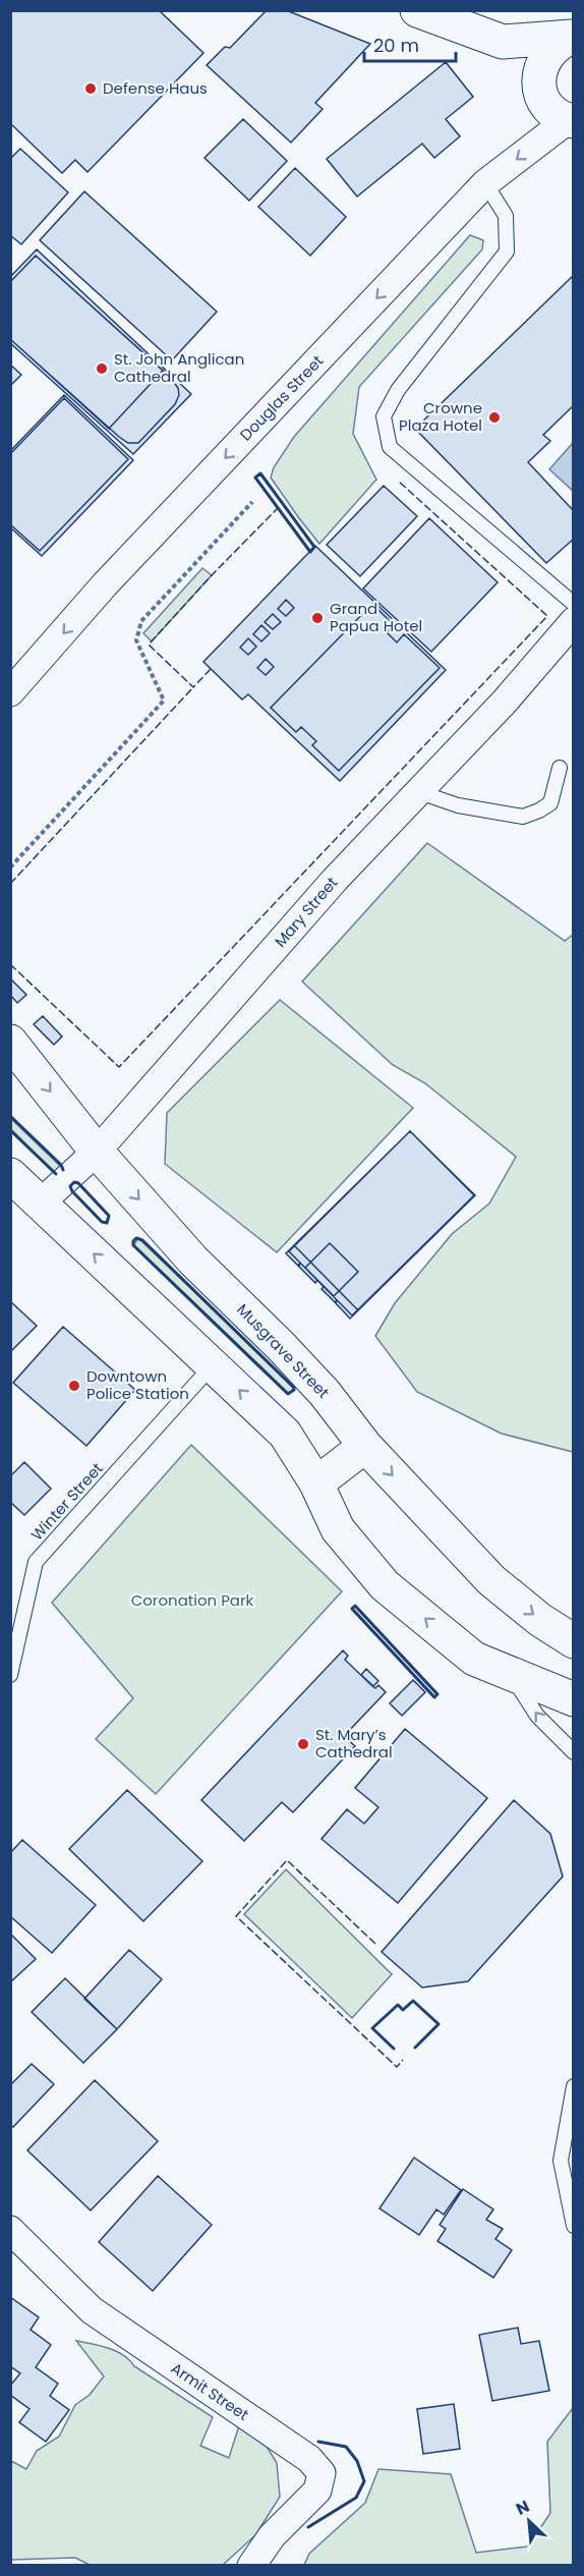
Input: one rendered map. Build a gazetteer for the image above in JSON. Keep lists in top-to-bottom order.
{
  "streets": {
    "street": [
      "Douglas Street",
      "Mary Street",
      "Musgrave Street",
      "Armit Street"
    ],
    "lane": ["Winter Street"]
  },
  "crossings": [
    ["Mary Street", "Musgrave Street"]
  ],
  "one_way": ["Douglas Street"],
  "parks": ["Coronation Park"],
  "places": [
    "Defense Haus",
    "St. John Anglican Cathedral",
    "Crowne Plaza Hotel",
    "Grand Papua Hotel",
    "Downtown Police Station",
    "St. Mary’s Cathedral"
  ],
  "scale_bar": "20 m",
  "north": "top left"
}
